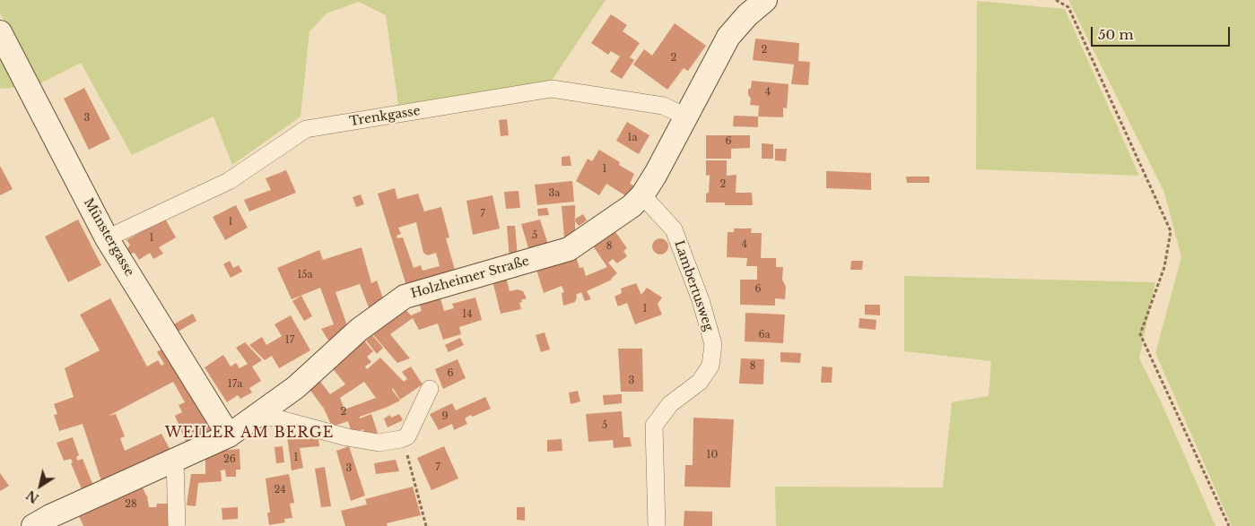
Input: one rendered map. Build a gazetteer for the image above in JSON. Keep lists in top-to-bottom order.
{
  "streets": {
    "main road": ["Münstergasse", "Holzheimer Straße"],
    "street": ["Trenkgasse", "Lambertusweg"]
  },
  "crossings": [
    ["Trenkgasse", "Münstergasse"],
    ["Trenkgasse", "Holzheimer Straße"],
    ["Münstergasse", "Holzheimer Straße"],
    ["Holzheimer Straße", "Lambertusweg"]
  ],
  "districts": ["WEILER AM BERGE"],
  "house_numbers": [
    "2",
    "2",
    "4",
    "3",
    "1a",
    "6",
    "1",
    "2",
    "3a",
    "7",
    "1",
    "5",
    "1",
    "4",
    "8",
    "15a",
    "6",
    "1",
    "14",
    "6a",
    "17",
    "8",
    "6",
    "3",
    "17a",
    "2",
    "9",
    "5",
    "10",
    "1",
    "26",
    "7",
    "3",
    "24",
    "28"
  ],
  "scale_bar": "50 m",
  "north": "bottom left"
}
